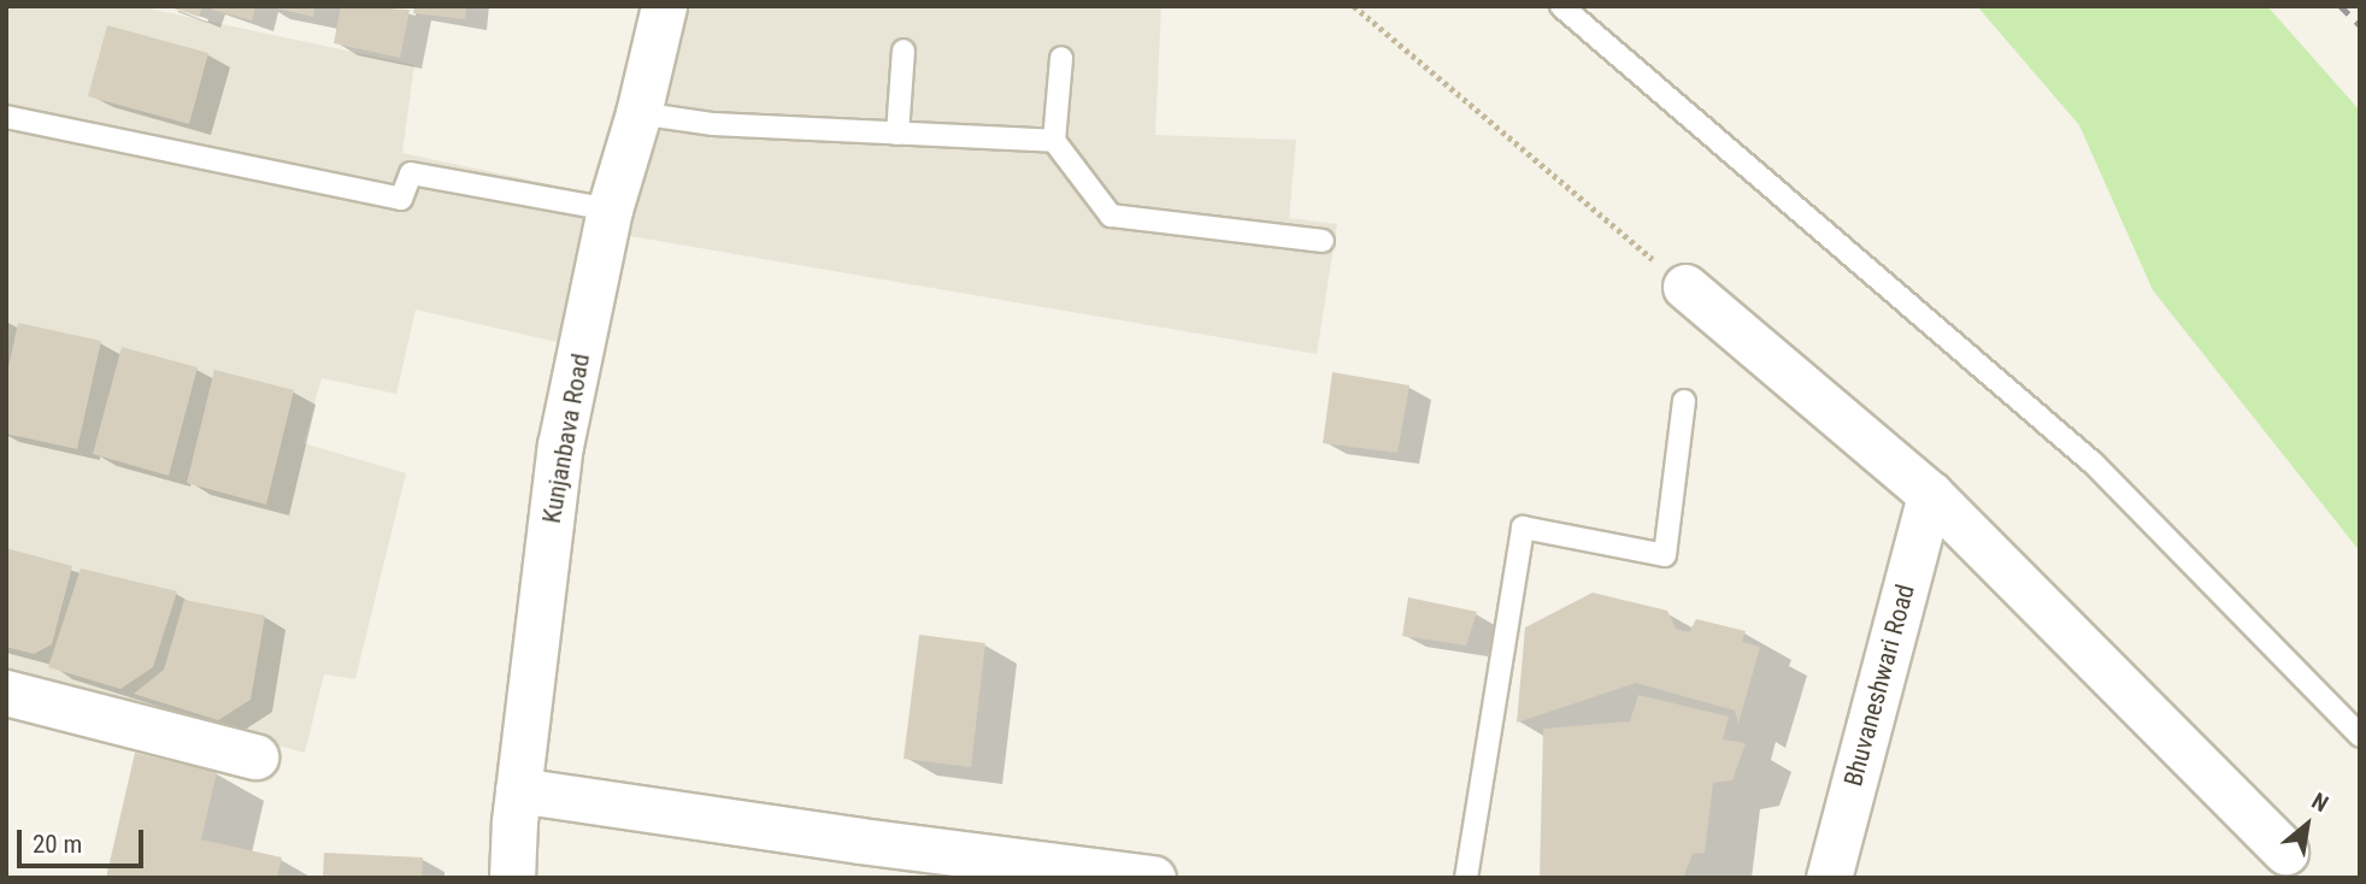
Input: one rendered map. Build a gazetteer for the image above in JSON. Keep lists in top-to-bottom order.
{
  "streets": {
    "street": ["Kunjanbava Road", "Bhuvaneshwari Road"]
  },
  "scale_bar": "20 m",
  "north": "top right"
}
